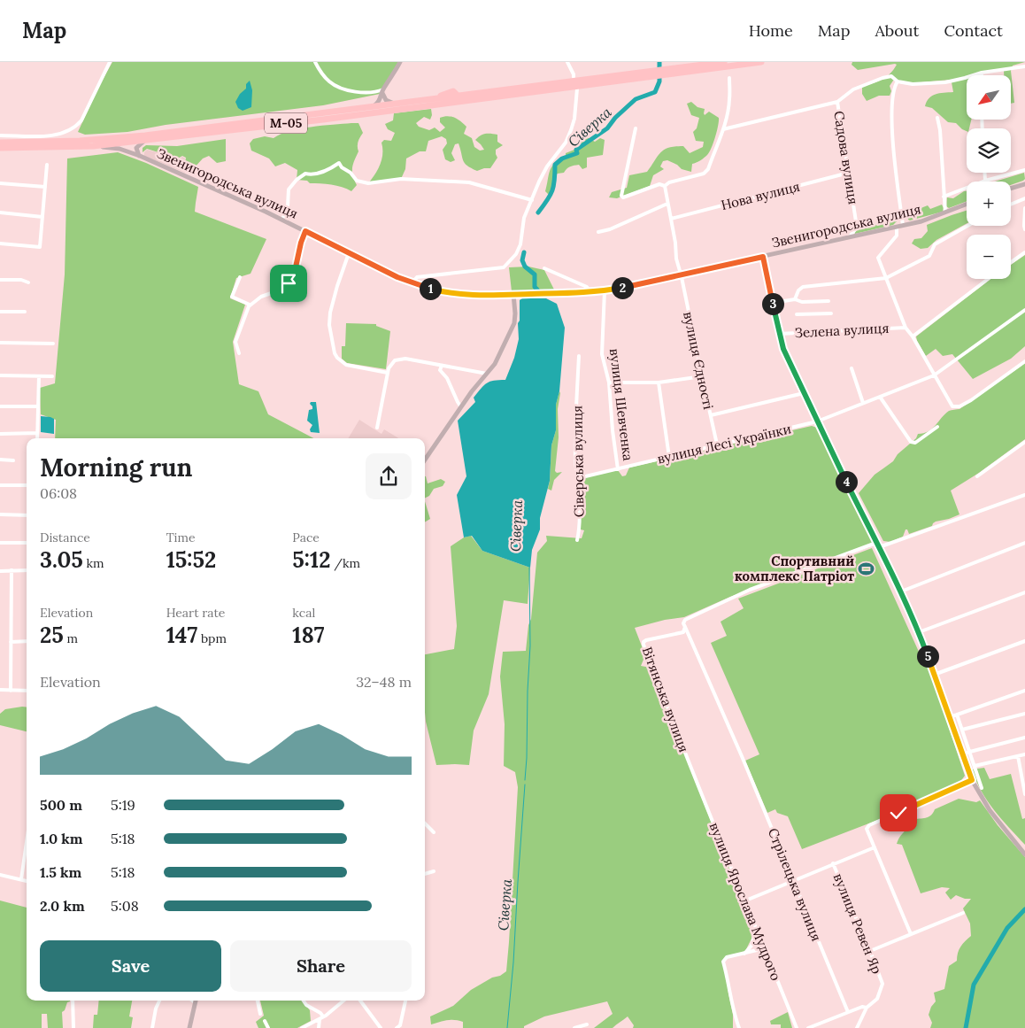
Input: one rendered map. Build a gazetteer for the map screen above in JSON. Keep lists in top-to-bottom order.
{
  "streets": {
    "highway": ["М-05"],
    "street": [
      "Садова вулиця",
      "Звенигородська вулиця",
      "Нова вулиця",
      "Зелена вулиця",
      "вулиця Єдності",
      "вулиця Шевченка",
      "вулиця Лесі Українки",
      "Сіверська вулиця",
      "Вітянська вулиця",
      "Стрілецька вулиця",
      "вулиця Ярослава Мудрого",
      "вулиця Ревен Яр"
    ]
  },
  "crossings": [
    ["М-05", "Звенигородська вулиця"],
    ["Садова вулиця", "Звенигородська вулиця"],
    ["Садова вулиця", "Нова вулиця"],
    ["Звенигородська вулиця", "Зелена вулиця"],
    ["Звенигородська вулиця", "вулиця Єдності"],
    ["Звенигородська вулиця", "вулиця Шевченка"],
    ["Зелена вулиця", "вулиця Лесі Українки"],
    ["вулиця Єдності", "вулиця Лесі Українки"],
    ["вулиця Шевченка", "вулиця Лесі Українки"],
    ["вулиця Лесі Українки", "Сіверська вулиця"],
    ["Вітянська вулиця", "Стрілецька вулиця"],
    ["Вітянська вулиця", "вулиця Ярослава Мудрого"]
  ],
  "water": ["Сіверка"],
  "places": {
    "sports": ["Спортивний комплекс Патріот"]
  },
  "north": "bottom left",
  "page": {
    "header": "Map",
    "nav": [
      "Home",
      "Map",
      "About",
      "Contact"
    ],
    "map_buttons": ["+", "−"],
    "pins": [
      "2",
      "1",
      "3",
      "4",
      "5"
    ],
    "heading": ["Morning run", "06:08"],
    "stats": [
      ["Distance", "3.05 km"],
      ["Time", "15:52"],
      ["Pace", "5:12 /km"],
      ["Elevation", "25 m"],
      ["Heart rate", "147 bpm"],
      ["kcal", "187"]
    ],
    "chart": ["Elevation", "32–48 m"],
    "list": [
      {
        "name": "500 m",
        "note": "5:19"
      },
      {
        "name": "1.0 km",
        "note": "5:18"
      },
      {
        "name": "1.5 km",
        "note": "5:18"
      },
      {
        "name": "2.0 km",
        "note": "5:08"
      }
    ],
    "buttons": ["Save", "Share"]
  }
}
